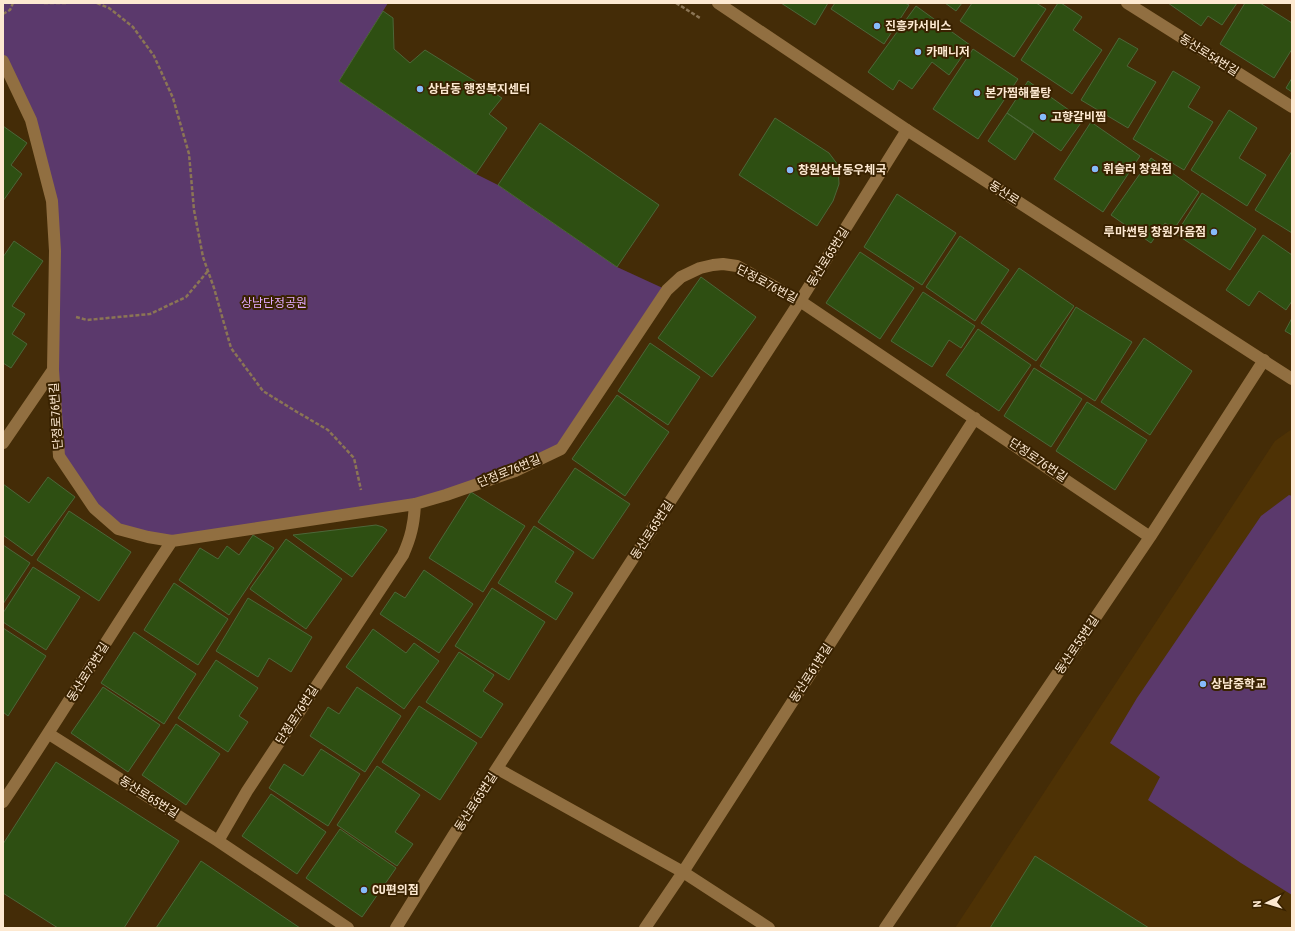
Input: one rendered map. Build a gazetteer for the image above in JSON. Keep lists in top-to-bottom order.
{
  "streets": {
    "main road": [
      "동산로54번길",
      "동산로",
      "동산로65번길",
      "단정로76번길",
      "동산로55번길",
      "동산로73번길",
      "동산로61번길"
    ]
  },
  "crossings": [
    ["동산로", "동산로65번길"],
    ["동산로", "동산로55번길"],
    ["동산로65번길", "단정로76번길"],
    ["동산로65번길", "동산로73번길"],
    ["단정로76번길", "동산로55번길"],
    ["단정로76번길", "동산로73번길"],
    ["단정로76번길", "동산로61번길"]
  ],
  "parks": ["상남단정공원"],
  "places": [
    "진흥카서비스",
    "카매니저",
    "상남동 행정복지센터",
    "본가찜해물탕",
    "고향갈비찜",
    "휘슬러 창원점",
    "창원상남동우체국",
    "루마썬팅 창원가음점",
    "상남중학교",
    "CU편의점"
  ],
  "north": "left"
}
